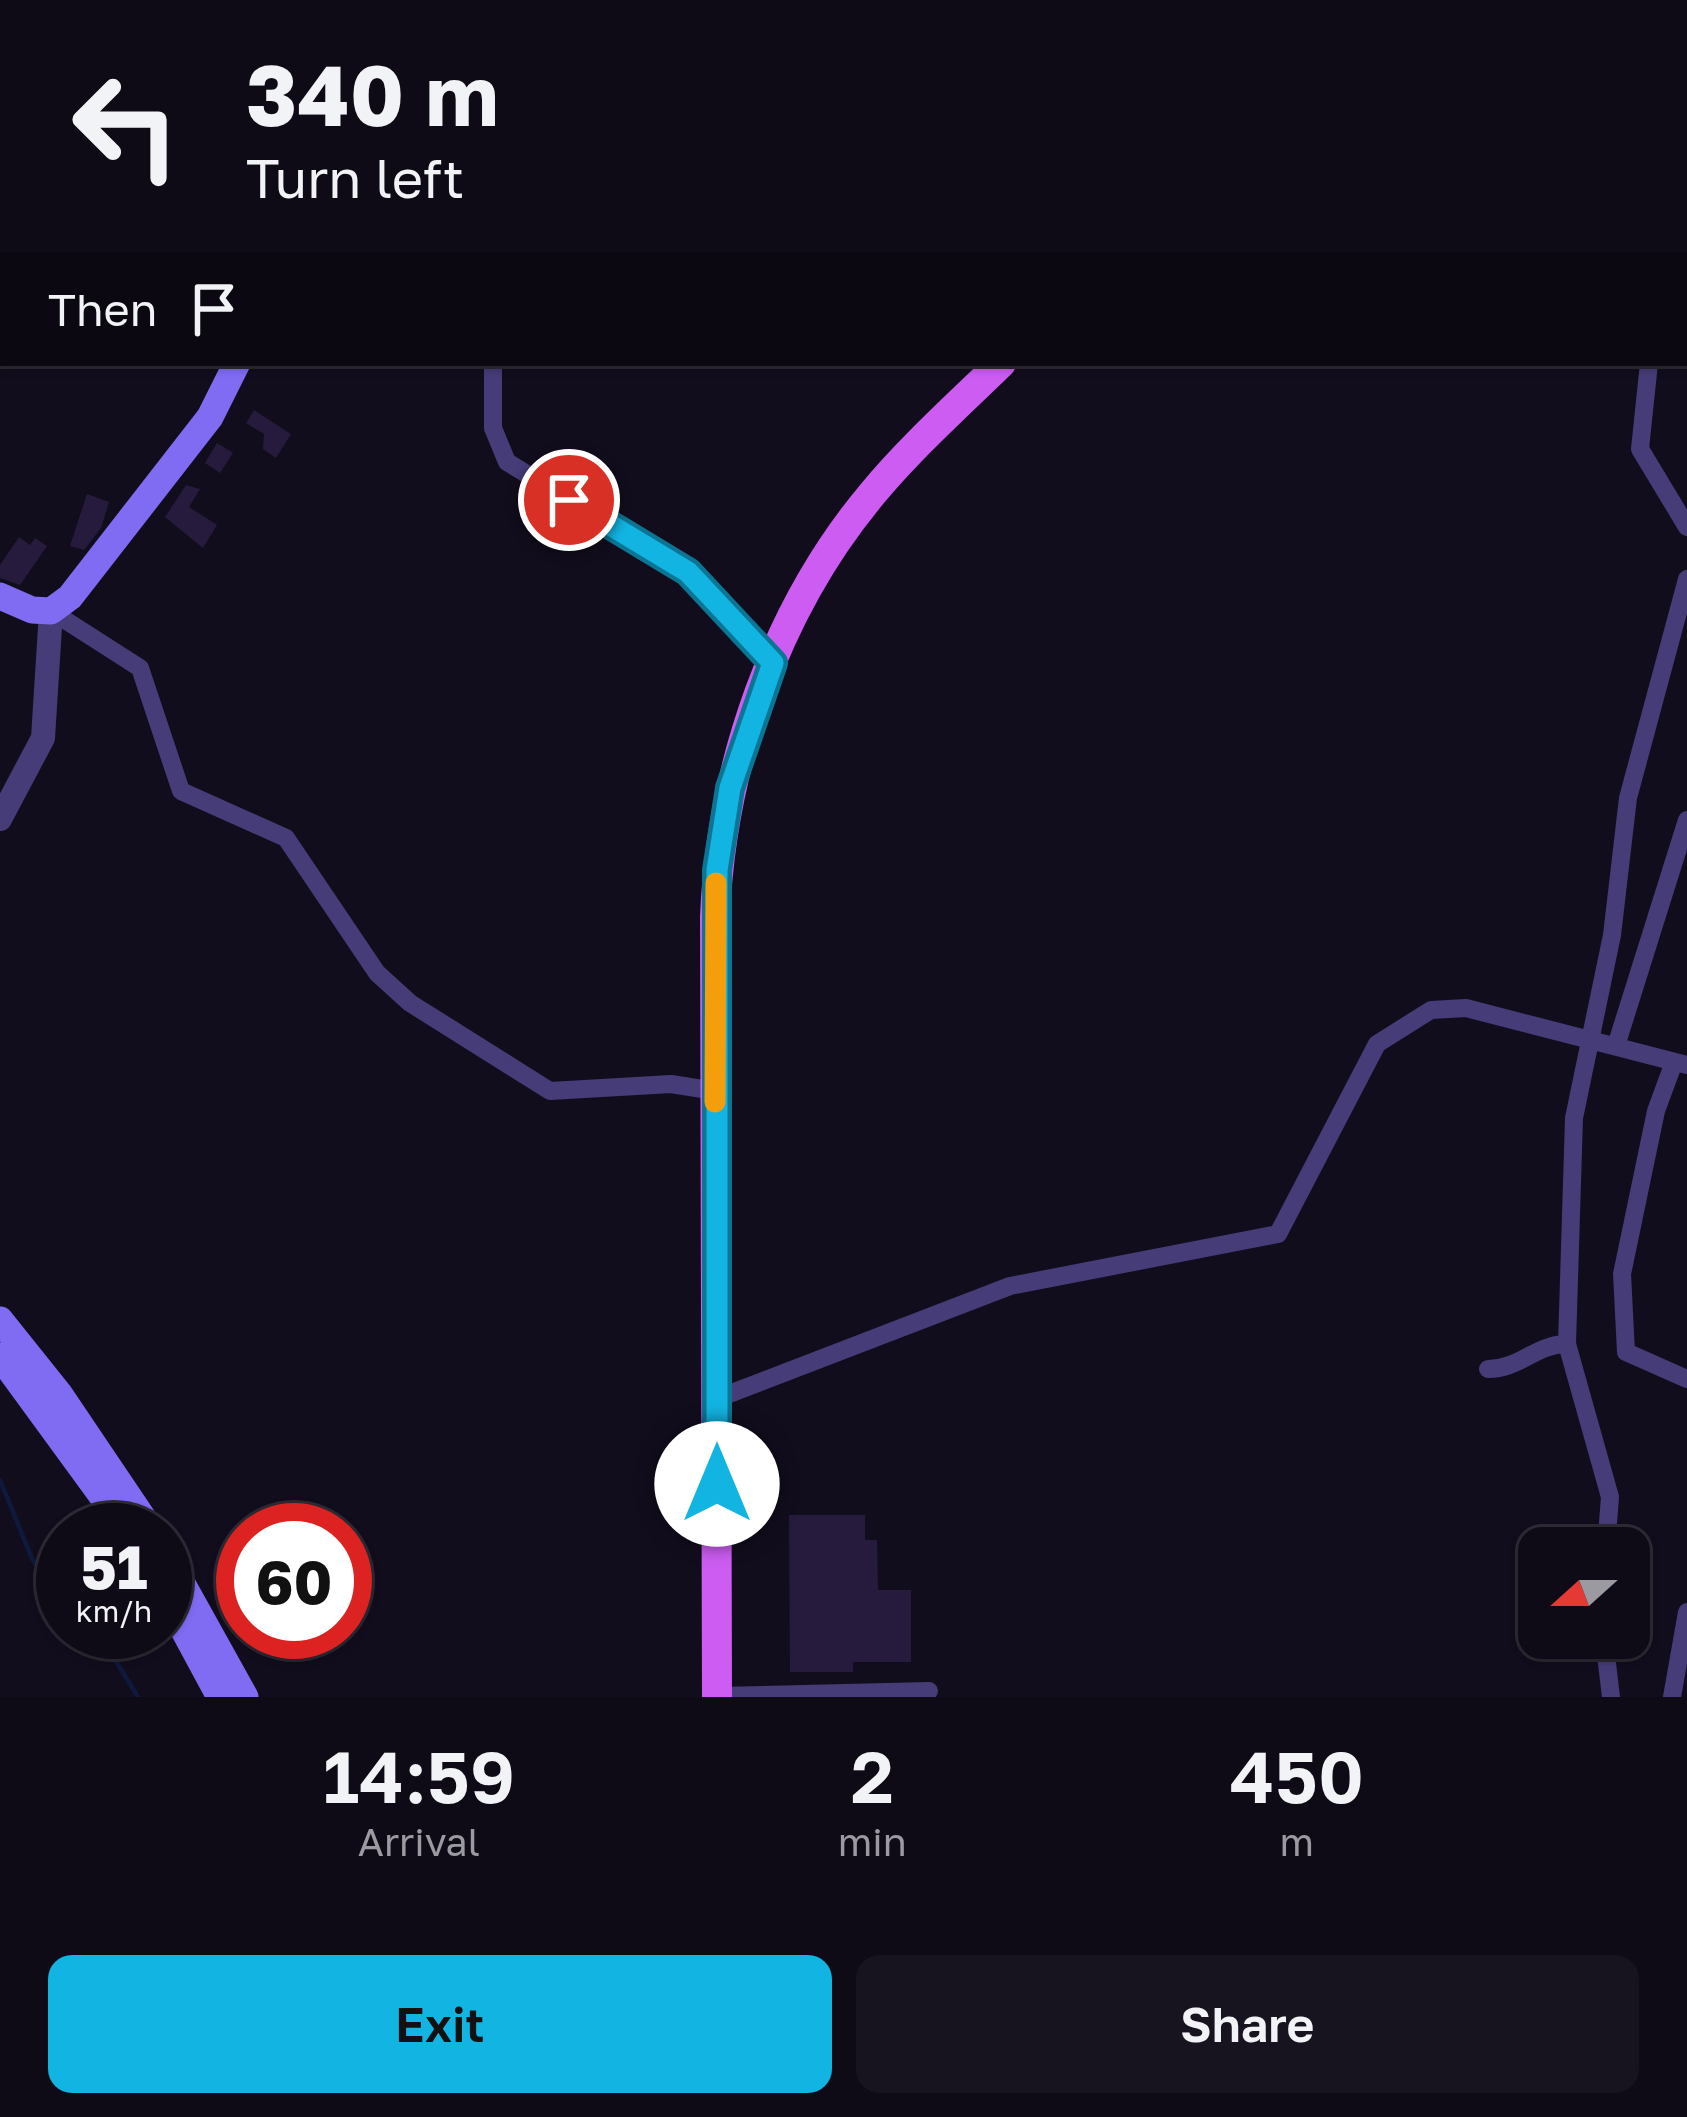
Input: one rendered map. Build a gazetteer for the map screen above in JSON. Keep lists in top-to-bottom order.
{
  "north": "left",
  "page": {
    "turn": ["340 m", "Turn left"],
    "then": "Then",
    "speed": "51 km/h",
    "limit": "60",
    "eta": [
      "14:59",
      "Arrival",
      "2",
      "min",
      "450",
      "m"
    ],
    "buttons": ["Exit", "Share"]
  }
}
